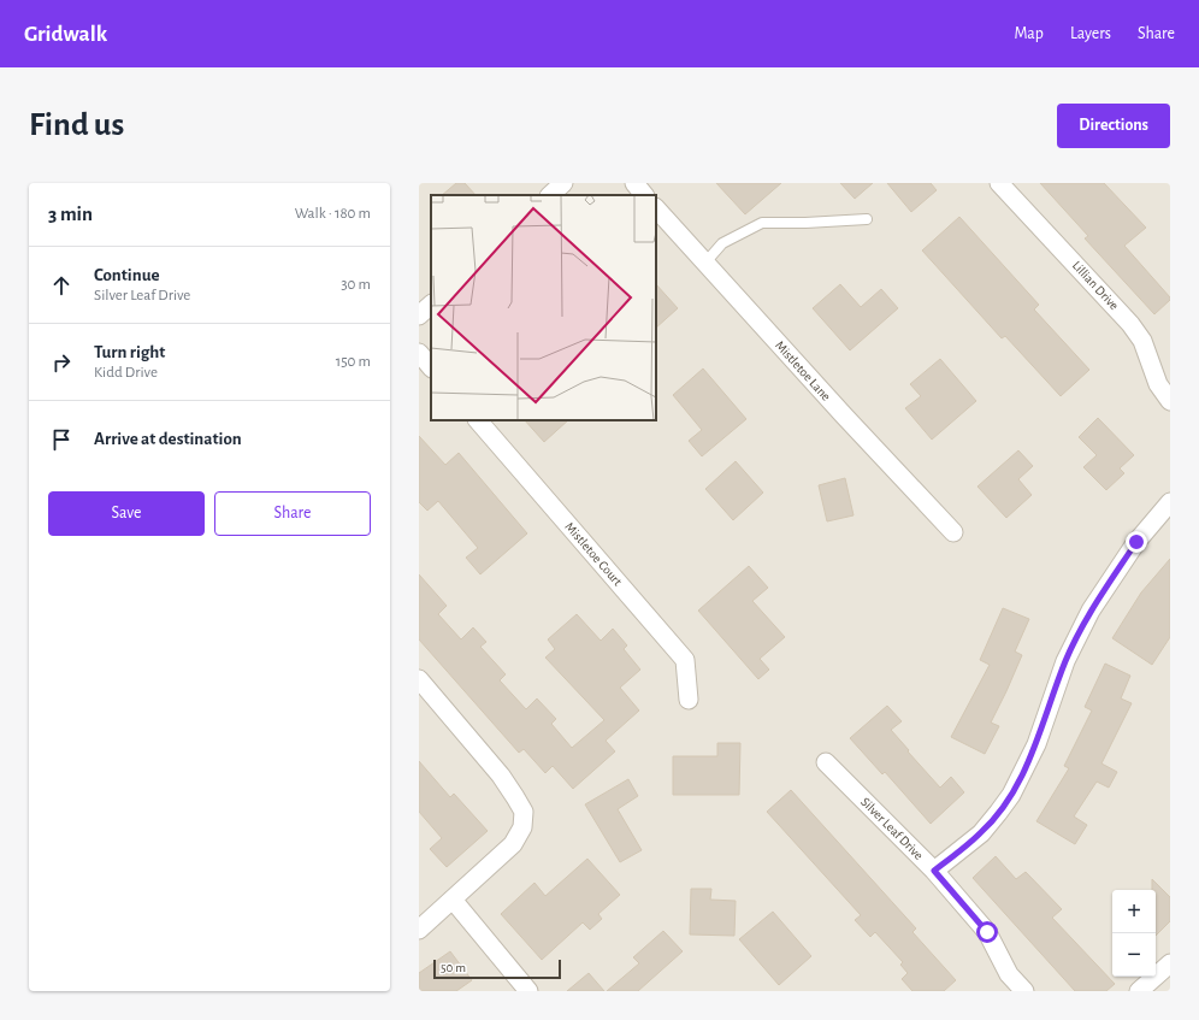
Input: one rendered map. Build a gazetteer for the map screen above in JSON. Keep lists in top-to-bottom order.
{
  "streets": {
    "street": [
      "Lillian Drive",
      "Mistletoe Lane",
      "Mistletoe Court",
      "Silver Leaf Drive"
    ]
  },
  "scale_bar": "50 m",
  "page": {
    "header": "Gridwalk",
    "nav": ["Map", "Layers", "Share"],
    "buttons": [
      "Directions",
      ["Save", "Share"]
    ],
    "title": "Find us",
    "heading": ["3 min", "Walk · 180 m"],
    "list": [
      ["Continue", "Silver Leaf Drive", "30 m"],
      ["Turn right", "Kidd Drive", "150 m"],
      "Arrive at destination"
    ],
    "map_buttons": ["+", "−"],
    "scale": "50 m"
  }
}
